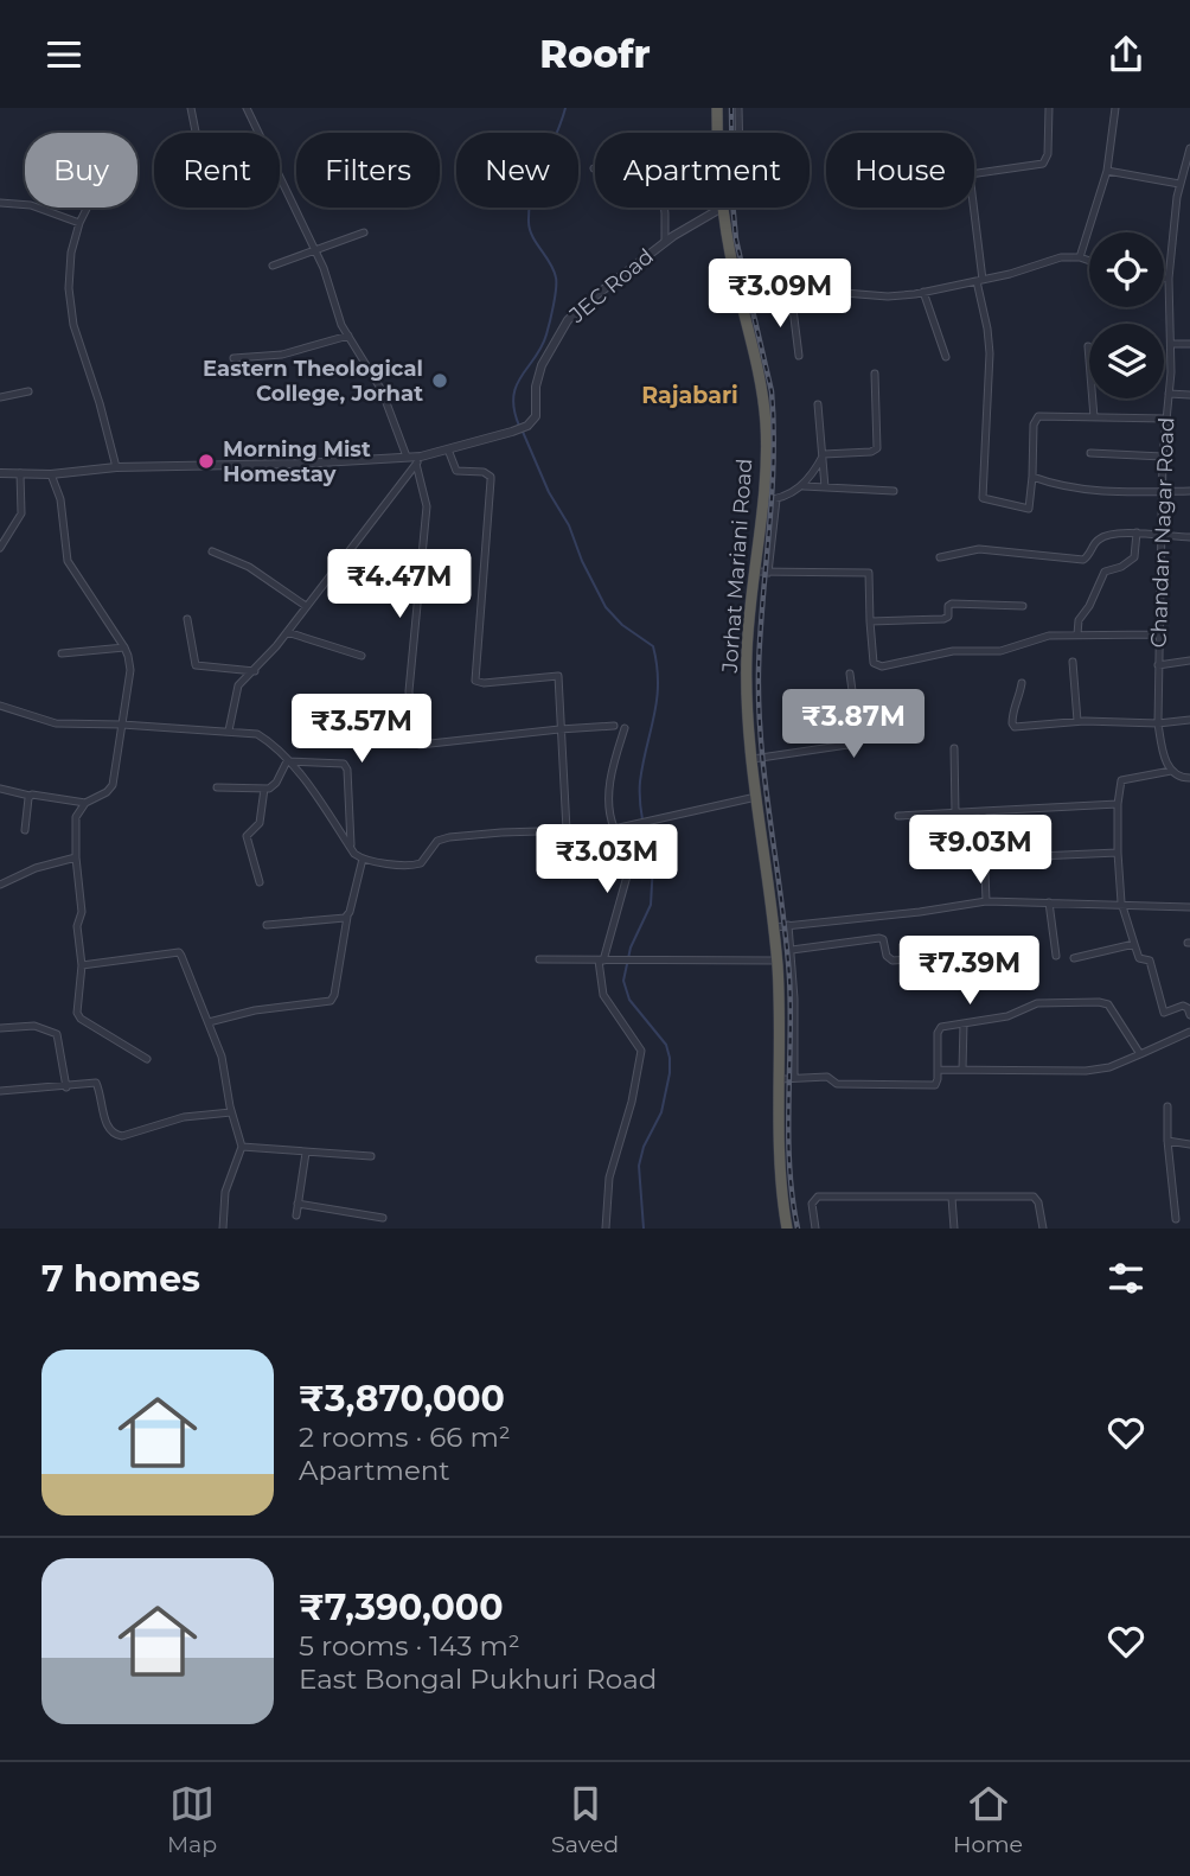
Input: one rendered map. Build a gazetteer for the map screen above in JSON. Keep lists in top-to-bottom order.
{
  "streets": {
    "highway": ["Jorhat Mariani Road"],
    "street": ["JEC Road", "Chandan Nagar Road"]
  },
  "districts": ["Rajabari"],
  "places": ["Eastern Theological College, Jorhat", "Morning Mist Homestay"],
  "page": {
    "header": "Roofr",
    "chip": [
      "Buy",
      "Rent",
      "Filters",
      "New",
      "Apartment",
      "House"
    ],
    "price": [
      "₹3.09M",
      "₹4.47M",
      "₹3.87M",
      "₹3.57M",
      "₹9.03M",
      "₹3.03M",
      "₹7.39M"
    ],
    "heading": "7 homes",
    "list": [
      {
        "name": "₹3,870,000",
        "note": "2 rooms · 66 m² · Apartment"
      },
      {
        "name": "₹7,390,000",
        "note": "5 rooms · 143 m² · East Bongal Pukhuri Road"
      }
    ],
    "tabs": ["Map", "Saved", "Home"]
  }
}
